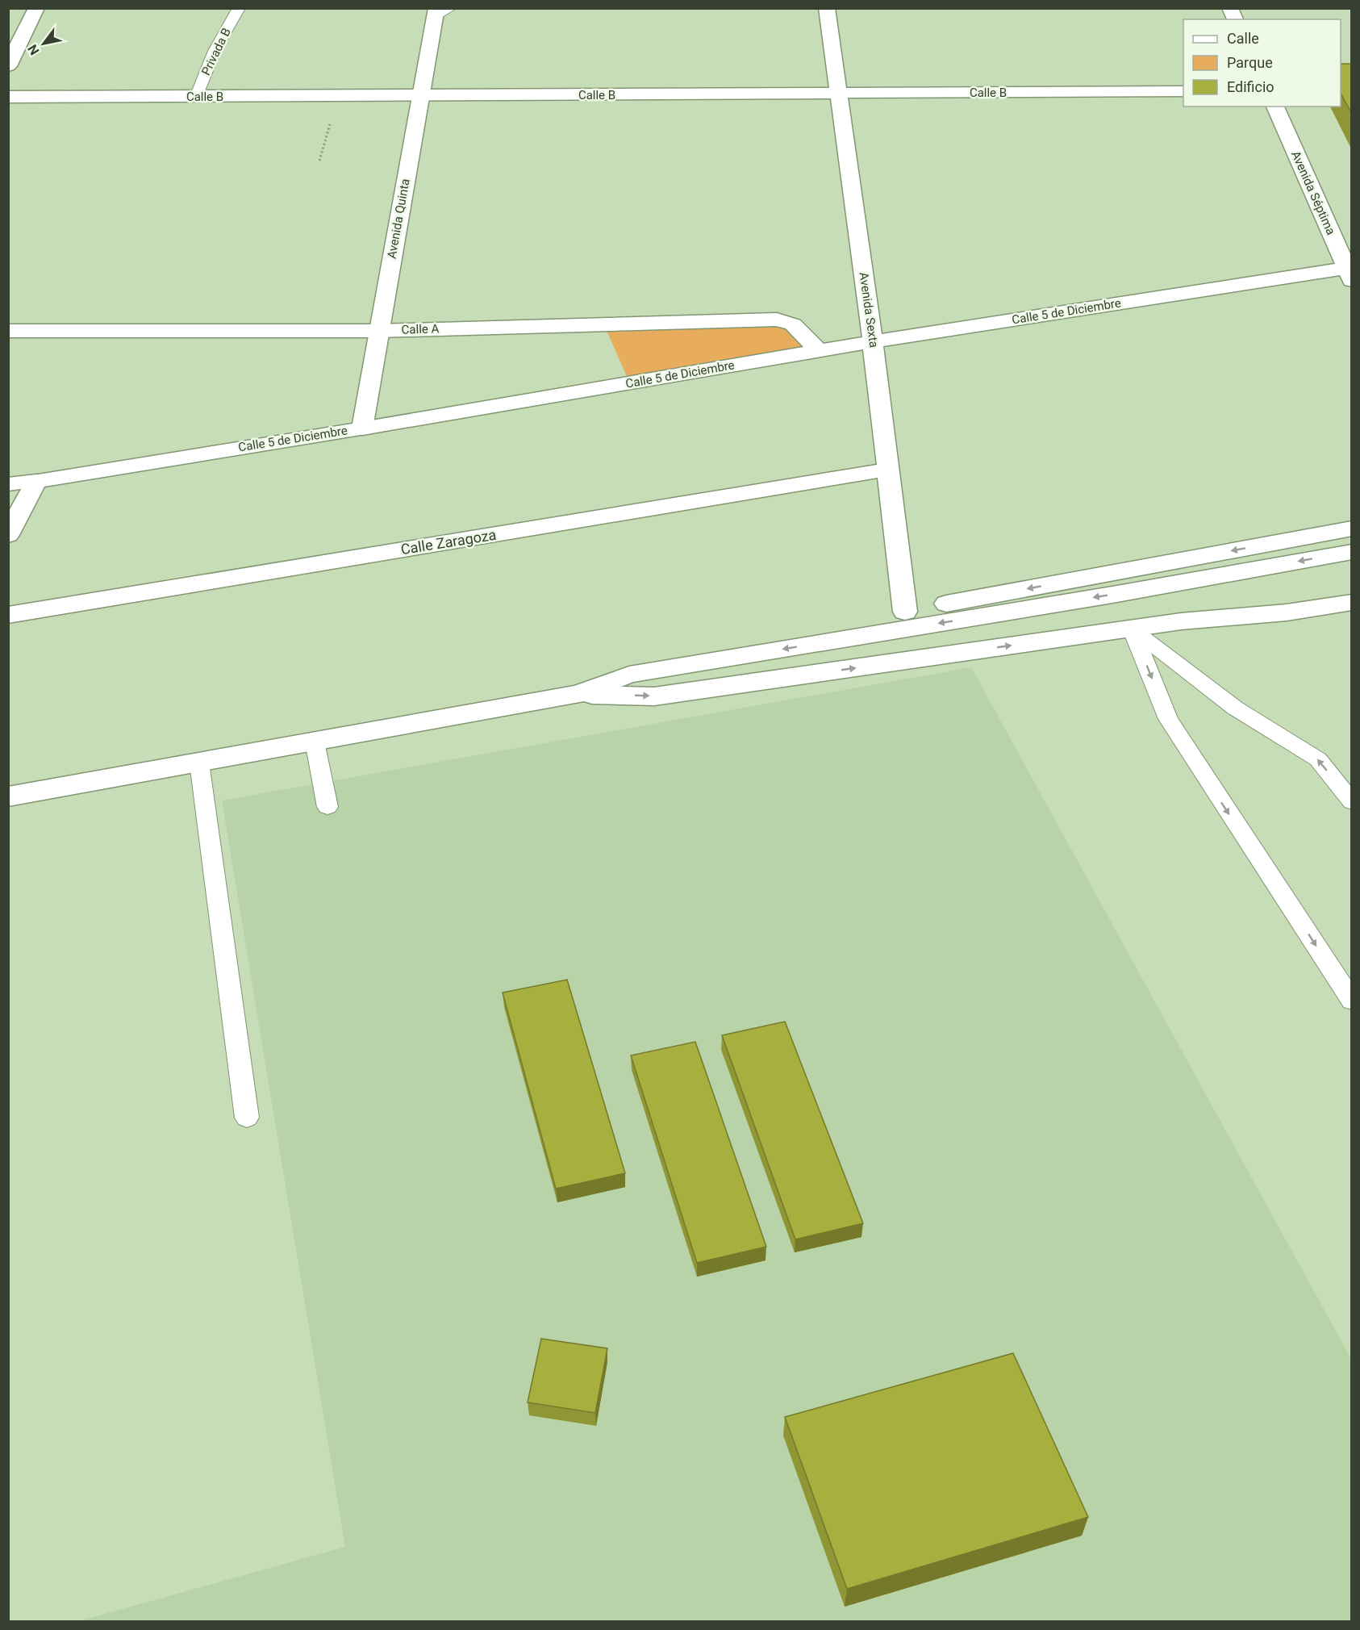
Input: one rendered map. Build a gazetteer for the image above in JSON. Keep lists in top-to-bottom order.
{
  "streets": {
    "street": [
      "Calle B",
      "Avenida Séptima",
      "Avenida Quinta",
      "Avenida Sexta",
      "Calle 5 de Diciembre",
      "Calle A",
      "Calle Zaragoza"
    ],
    "lane": ["Privada B"]
  },
  "crossings": [
    ["Privada B", "Calle B"],
    ["Calle B", "Avenida Quinta"],
    ["Calle B", "Avenida Sexta"],
    ["Avenida Séptima", "Calle 5 de Diciembre"],
    ["Avenida Quinta", "Calle 5 de Diciembre"],
    ["Avenida Quinta", "Calle A"],
    ["Avenida Sexta", "Calle 5 de Diciembre"],
    ["Avenida Sexta", "Calle Zaragoza"],
    ["Calle 5 de Diciembre", "Calle A"]
  ],
  "legend": ["Calle", "Parque", "Edificio"],
  "north": "bottom left"
}
